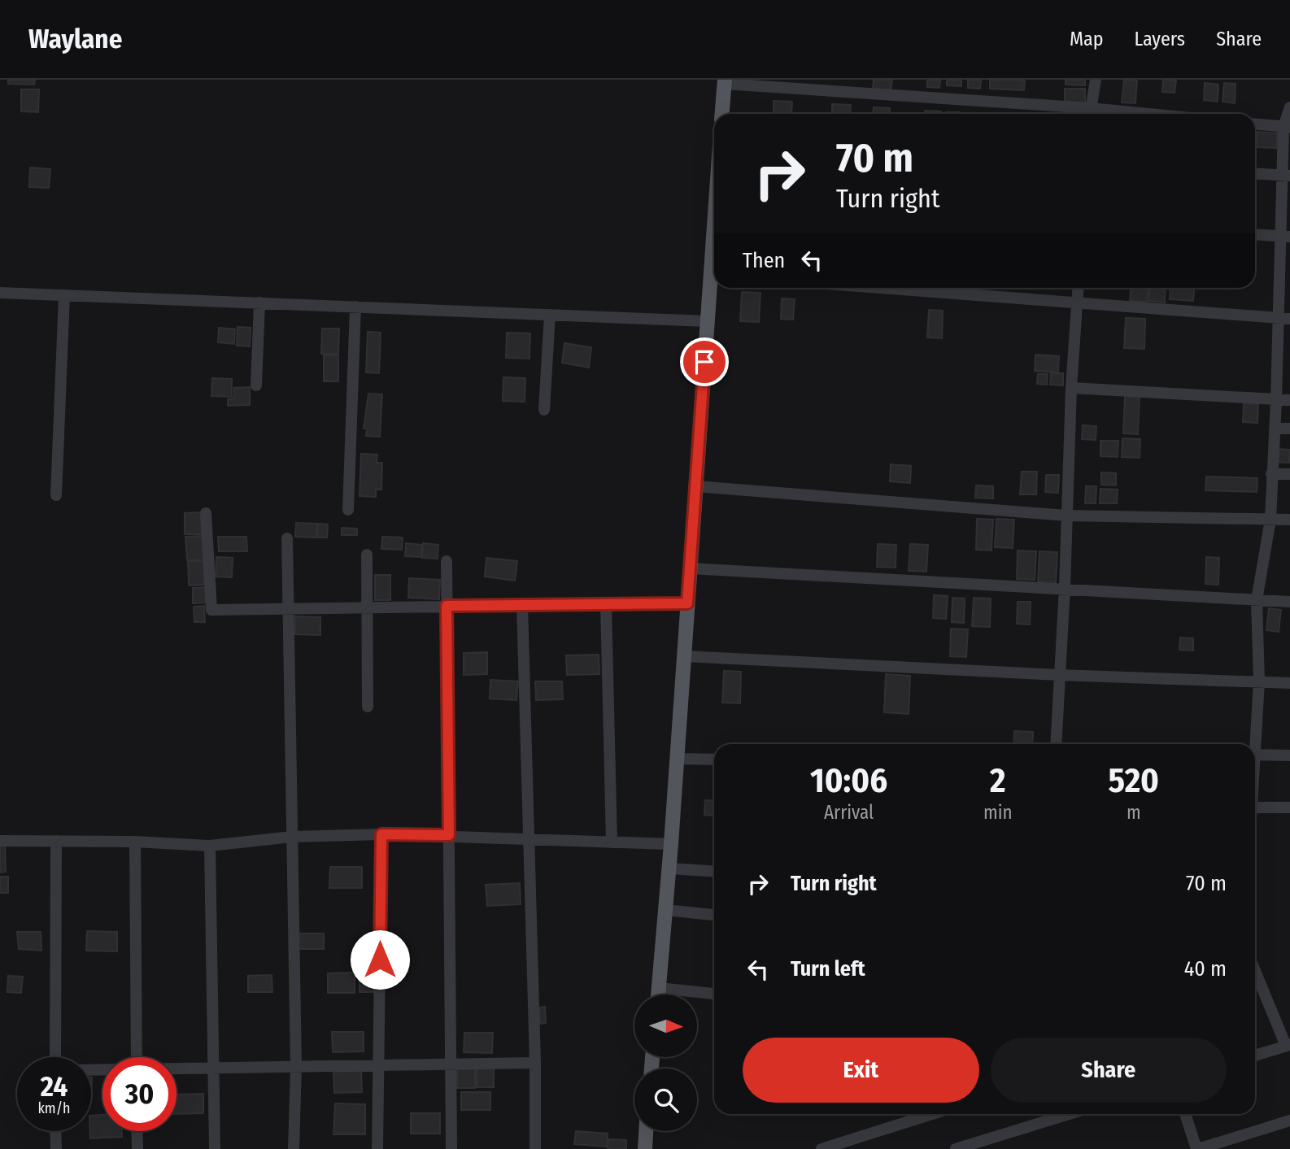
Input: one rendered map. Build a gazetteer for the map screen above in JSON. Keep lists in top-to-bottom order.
{
  "north": "right",
  "page": {
    "header": "Waylane",
    "nav": ["Map", "Layers", "Share"],
    "turn": ["70 m", "Turn right"],
    "then": "Then",
    "eta": [
      "10:06",
      "Arrival",
      "2",
      "min",
      "520",
      "m"
    ],
    "list": [
      {
        "name": "Turn right",
        "value": "70 m"
      },
      {
        "name": "Turn left",
        "value": "40 m"
      }
    ],
    "buttons": ["Exit", "Share"],
    "speed": "24 km/h",
    "limit": "30"
  }
}
